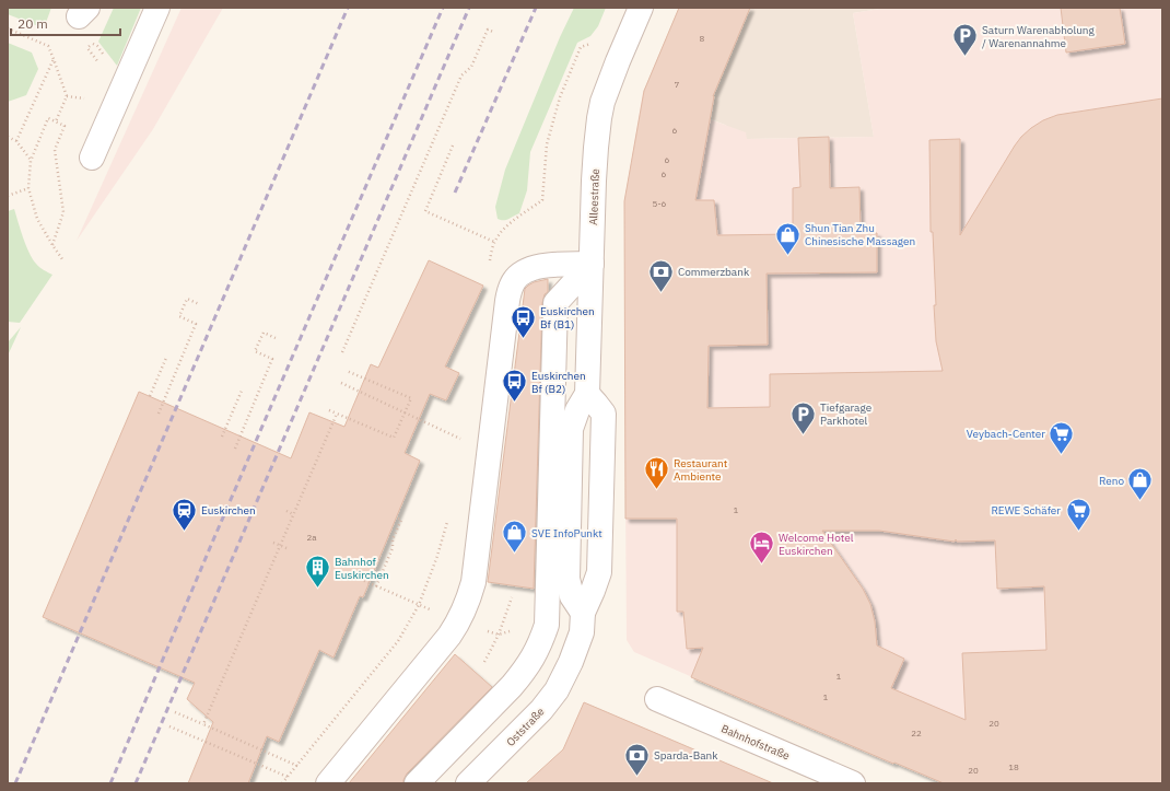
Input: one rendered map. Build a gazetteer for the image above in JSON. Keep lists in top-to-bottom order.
{
  "streets": {
    "street": ["Alleestraße", "Oststraße", "Bahnhofstraße"]
  },
  "crossings": [
    ["Alleestraße", "Oststraße"]
  ],
  "places": {
    "parking": ["Saturn Warenabholung / Warenannahme", "Tiefgarage Parkhotel"],
    "shop": ["Shun Tian Zhu Chinesische Massagen", "Reno", "SVE InfoPunkt"],
    "bank": ["Commerzbank", "Sparda-Bank"],
    "bus stop": ["Euskirchen Bf (B1)", "Euskirchen Bf (B2)"],
    "supermarket": ["Veybach-Center", "REWE Schäfer"],
    "restaurant": ["Restaurant Ambiente"],
    "station": ["Euskirchen"],
    "hotel": ["Welcome Hotel Euskirchen"],
    "building": ["Bahnhof Euskirchen"]
  },
  "house_numbers": [
    "8",
    "7",
    "6",
    "6",
    "6",
    "5-6",
    "1",
    "2a",
    "1",
    "1",
    "20",
    "22",
    "18",
    "20"
  ],
  "scale_bar": "20 m"
}
